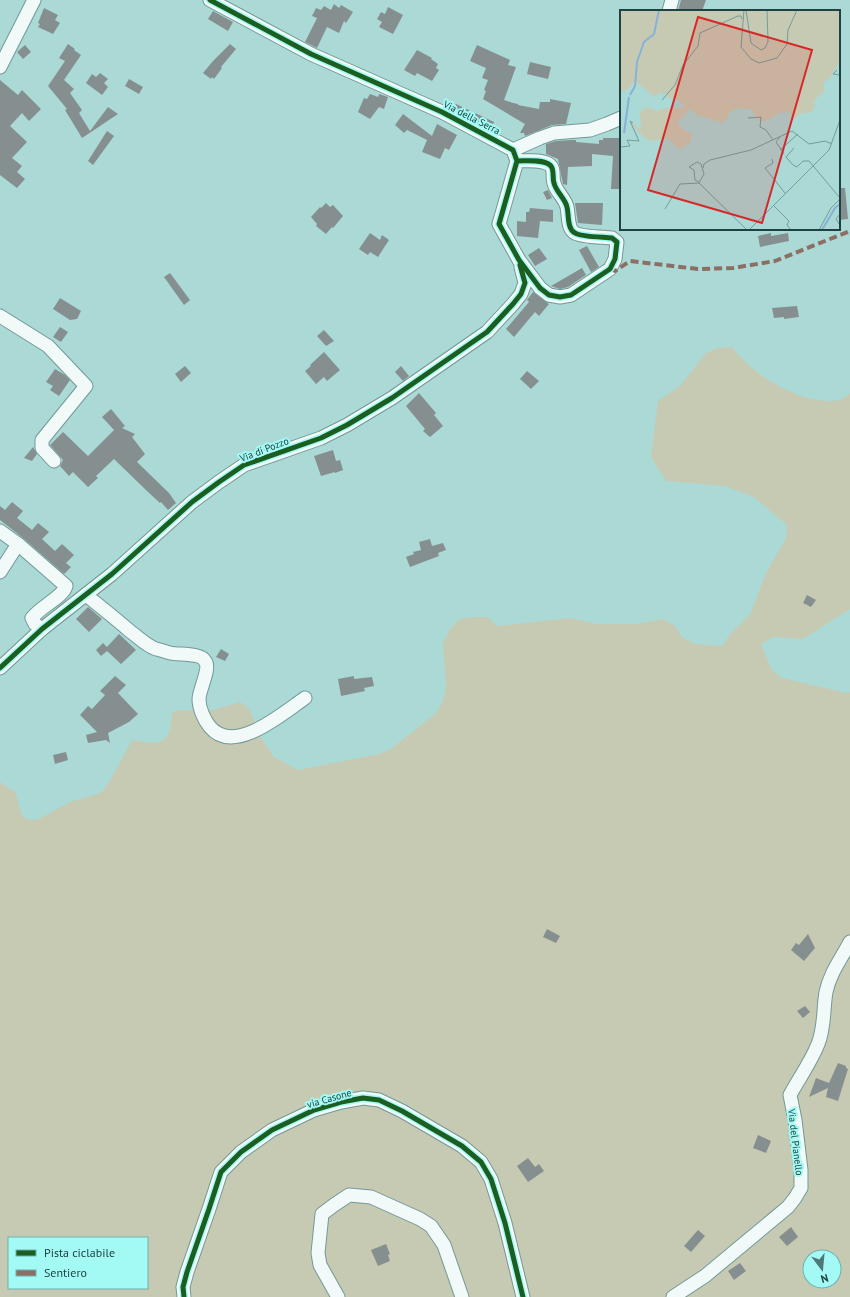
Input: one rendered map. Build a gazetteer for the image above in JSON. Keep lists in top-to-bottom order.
{
  "streets": {
    "street": [
      "Via della Serra",
      "Via di Pozzo",
      "via Casone",
      "Via del Pianello"
    ]
  },
  "legend": ["Pista ciclabile", "Sentiero"],
  "north": "bottom"
}
